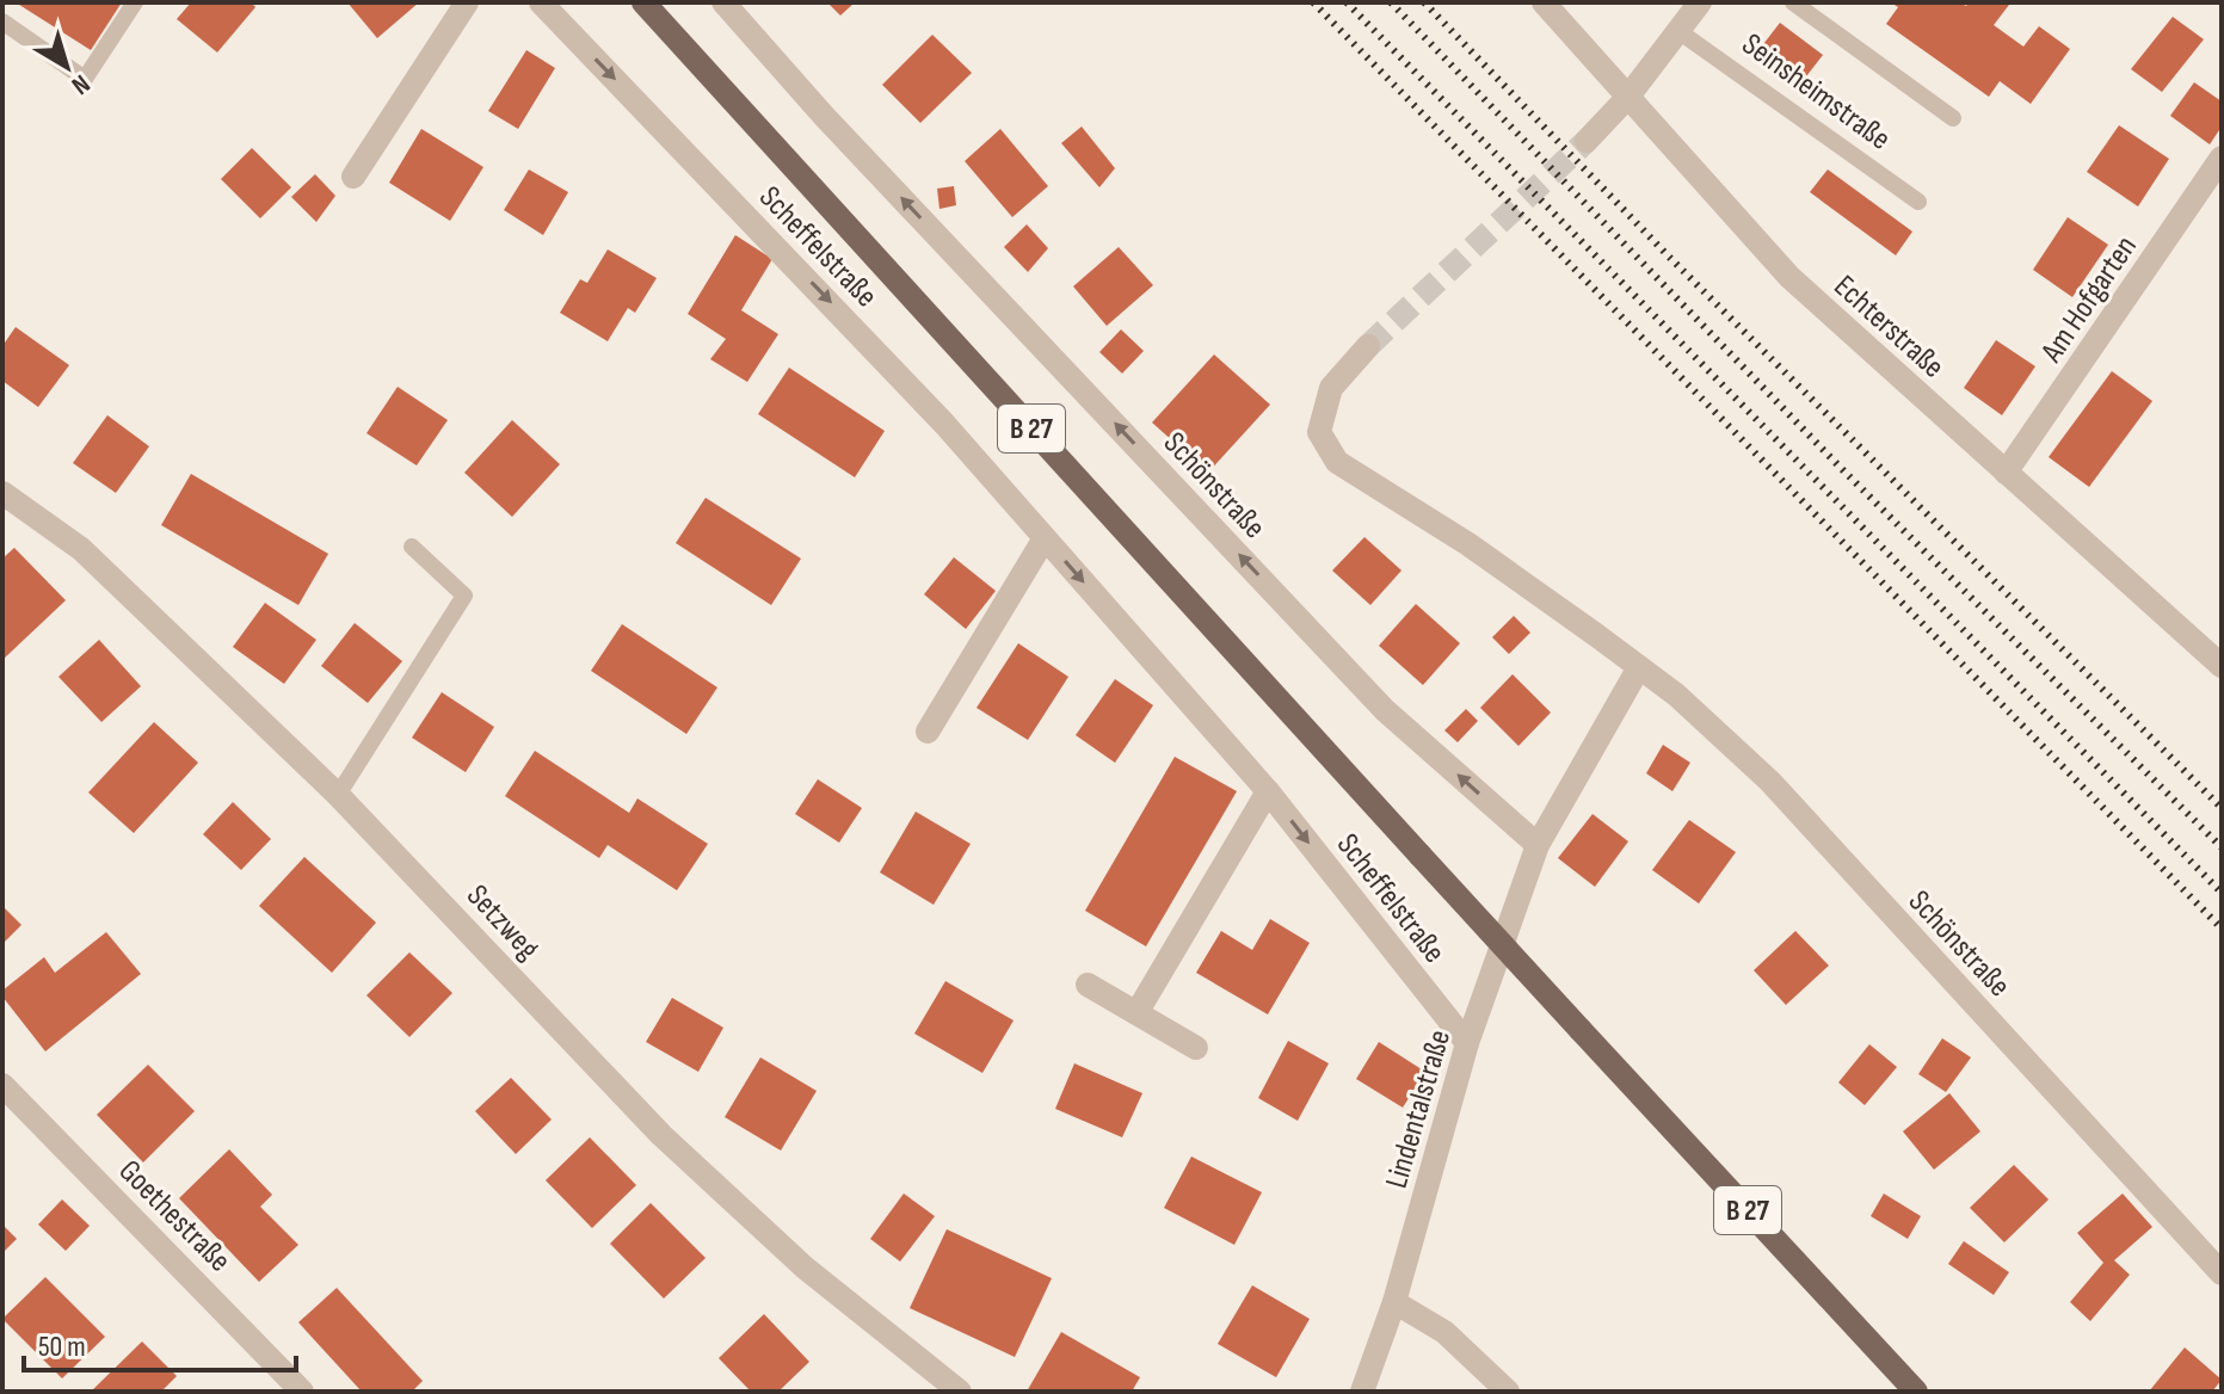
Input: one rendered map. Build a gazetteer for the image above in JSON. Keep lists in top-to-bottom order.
{
  "streets": {
    "main road": ["B 27"],
    "street": [
      "Scheffelstraße",
      "Am Hofgarten",
      "Echterstraße",
      "Schönstraße",
      "Setzweg",
      "Lindentalstraße",
      "Goethestraße"
    ],
    "lane": ["Seinsheimstraße"]
  },
  "crossings": [
    ["Scheffelstraße", "Lindentalstraße"],
    ["Am Hofgarten", "Echterstraße"],
    ["Schönstraße", "Lindentalstraße"]
  ],
  "one_way": ["Scheffelstraße", "Schönstraße"],
  "scale_bar": "50 m",
  "north": "bottom right"
}
